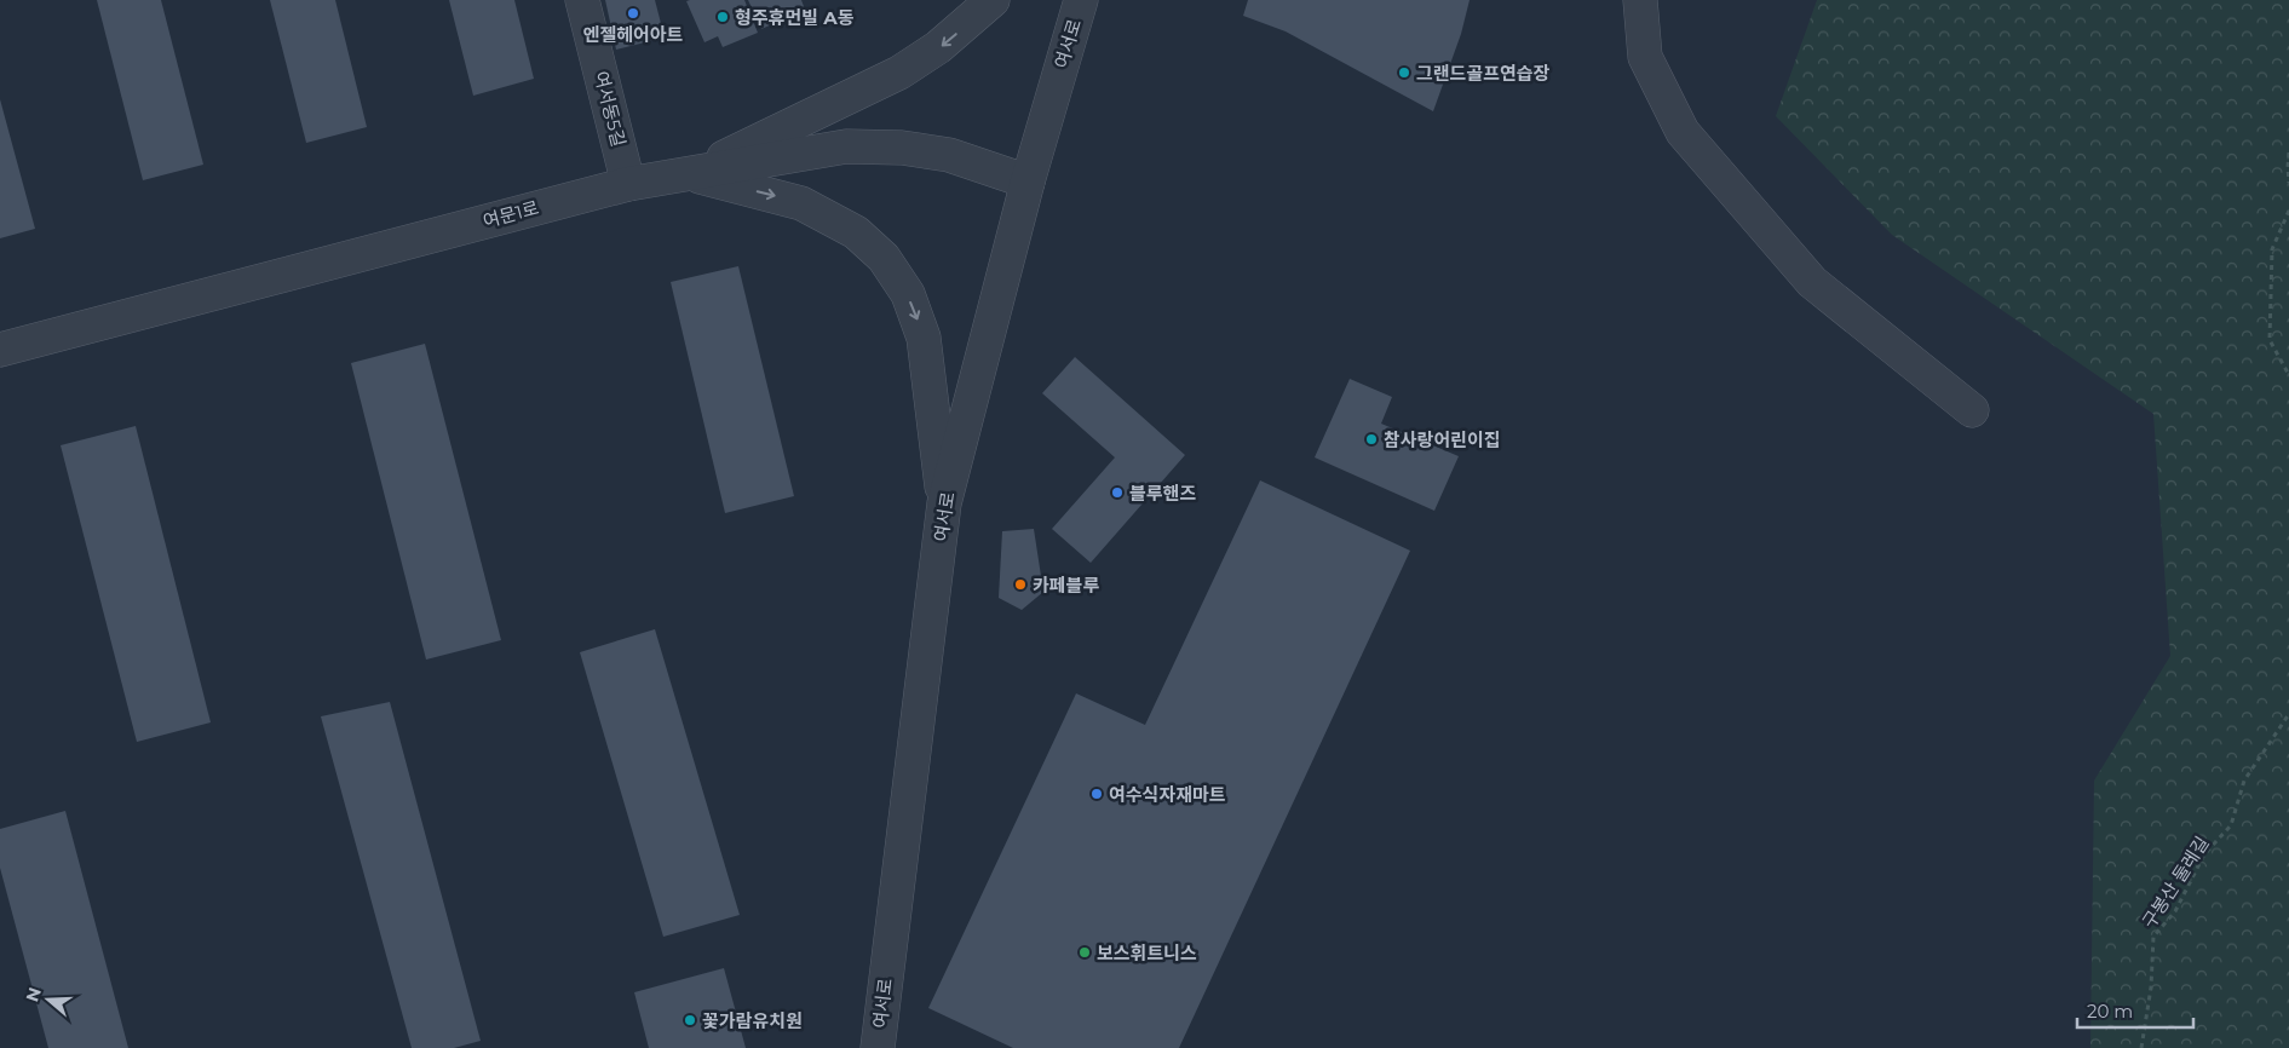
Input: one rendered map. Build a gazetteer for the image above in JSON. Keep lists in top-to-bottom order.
{
  "streets": {
    "street": ["여서로", "여서동5길", "여문1로"],
    "path": ["구봉산 둘레길"]
  },
  "crossings": [
    ["여서로", "여문1로"],
    ["여서동5길", "여문1로"]
  ],
  "places": [
    "엔젤헤어아트",
    "형주휴먼빌 A동",
    "그랜드골프연습장",
    "참사랑어린이집",
    "블루핸즈",
    "카페블루",
    "여수식자재마트",
    "보스휘트니스",
    "꽃가람유치원"
  ],
  "scale_bar": "20 m",
  "north": "left"
}
